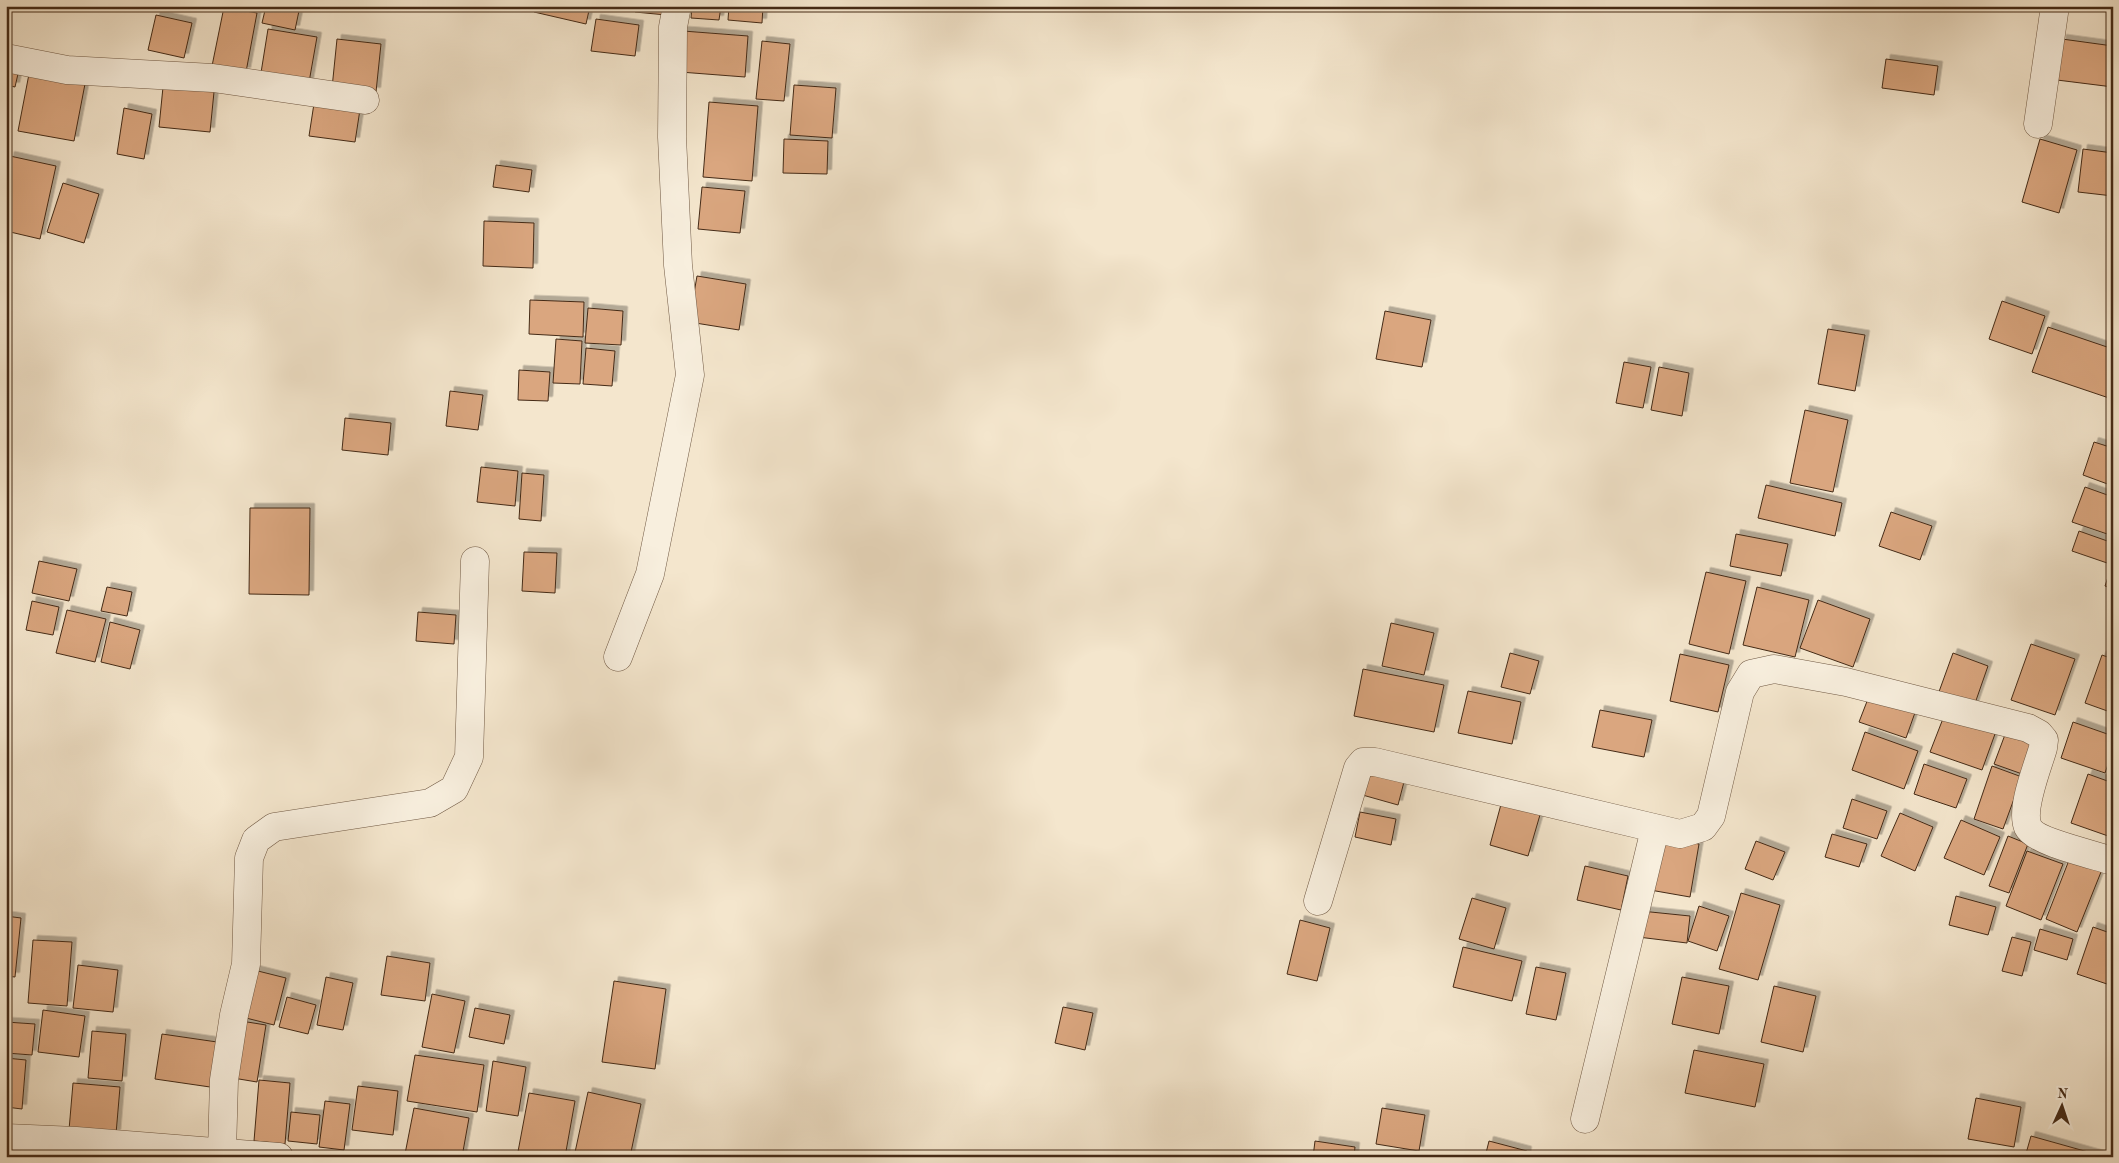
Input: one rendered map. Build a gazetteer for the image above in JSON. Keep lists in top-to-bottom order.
{
  "north": "top"
}
